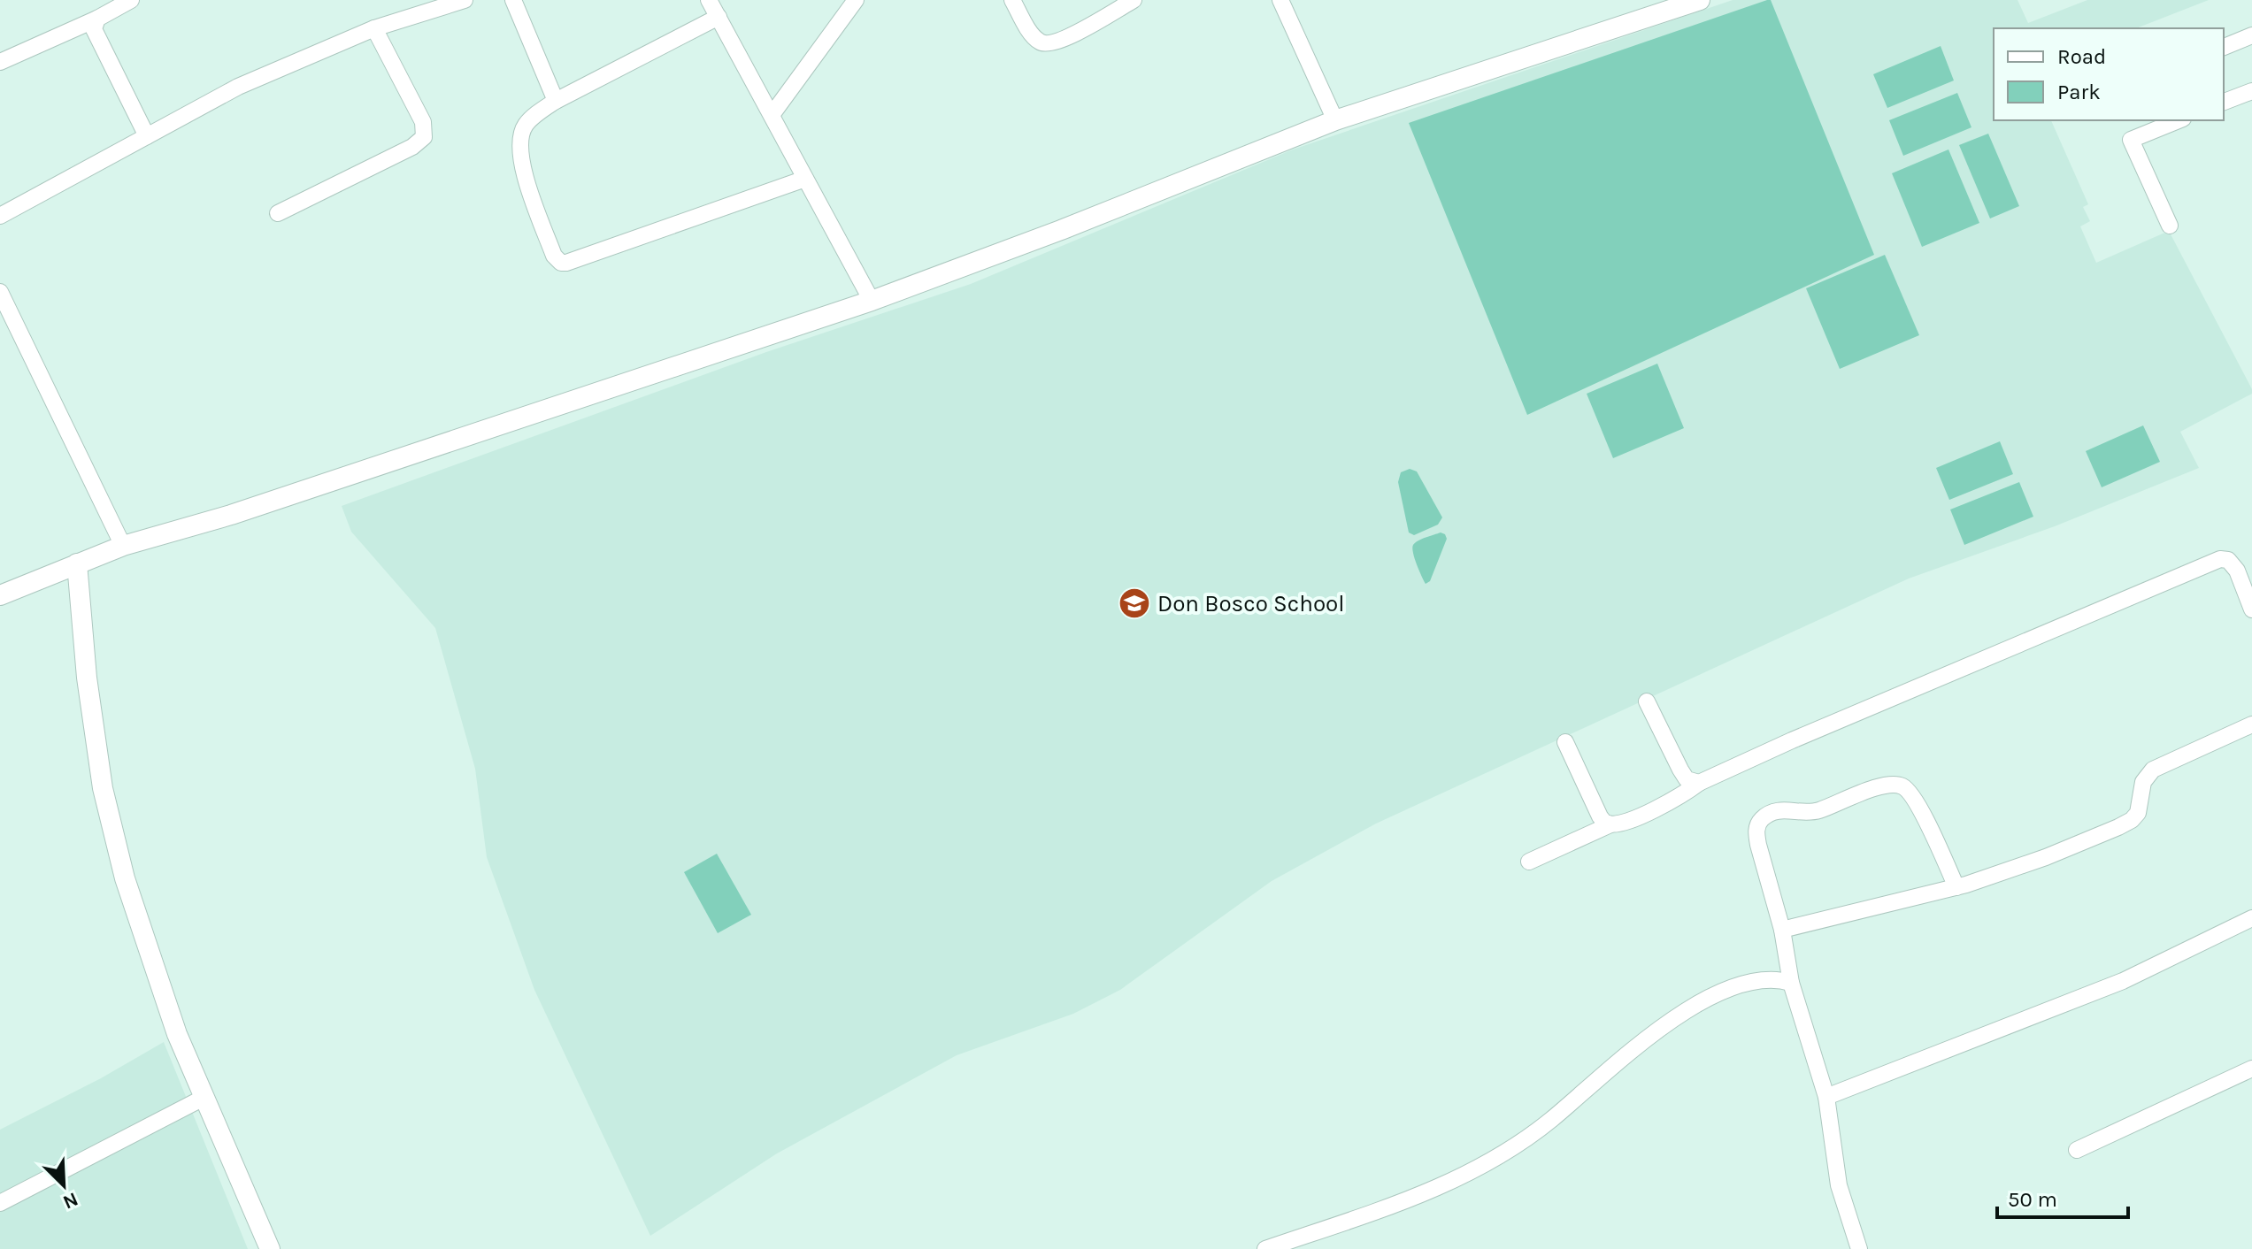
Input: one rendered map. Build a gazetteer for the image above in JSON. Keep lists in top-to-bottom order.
{
  "places": {
    "school or university": ["Don Bosco School"]
  },
  "legend": ["Road", "Park"],
  "scale_bar": "50 m",
  "north": "bottom right"
}
